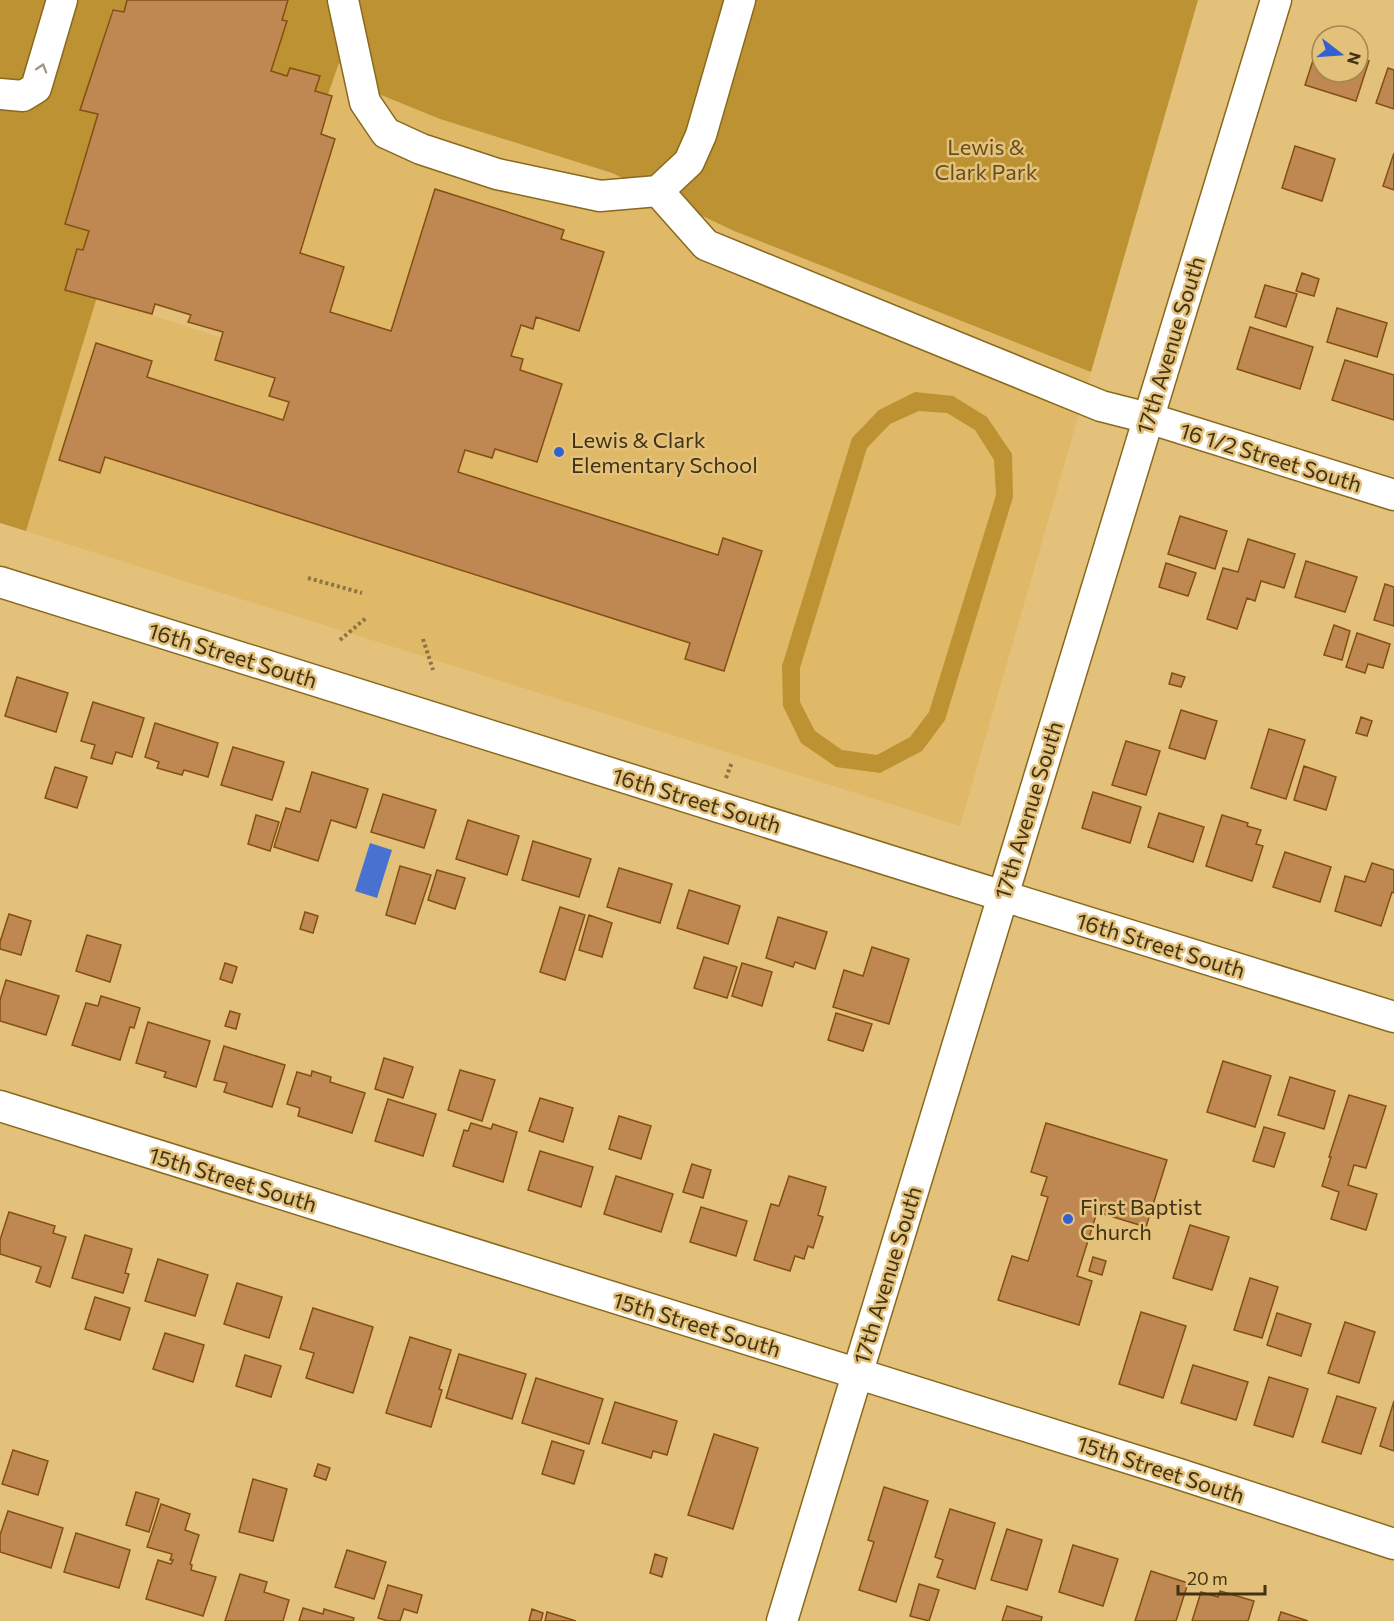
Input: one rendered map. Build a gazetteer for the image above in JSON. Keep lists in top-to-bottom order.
{
  "streets": {
    "street": [
      "17th Avenue South",
      "16 1/2 Street South",
      "16th Street South",
      "15th Street South"
    ]
  },
  "crossings": [
    ["17th Avenue South", "16 1/2 Street South"],
    ["17th Avenue South", "16th Street South"],
    ["17th Avenue South", "15th Street South"]
  ],
  "parks": ["Lewis & Clark Park"],
  "places": ["Lewis & Clark Elementary School", "First Baptist Church"],
  "scale_bar": "20 m",
  "north": "right"
}
